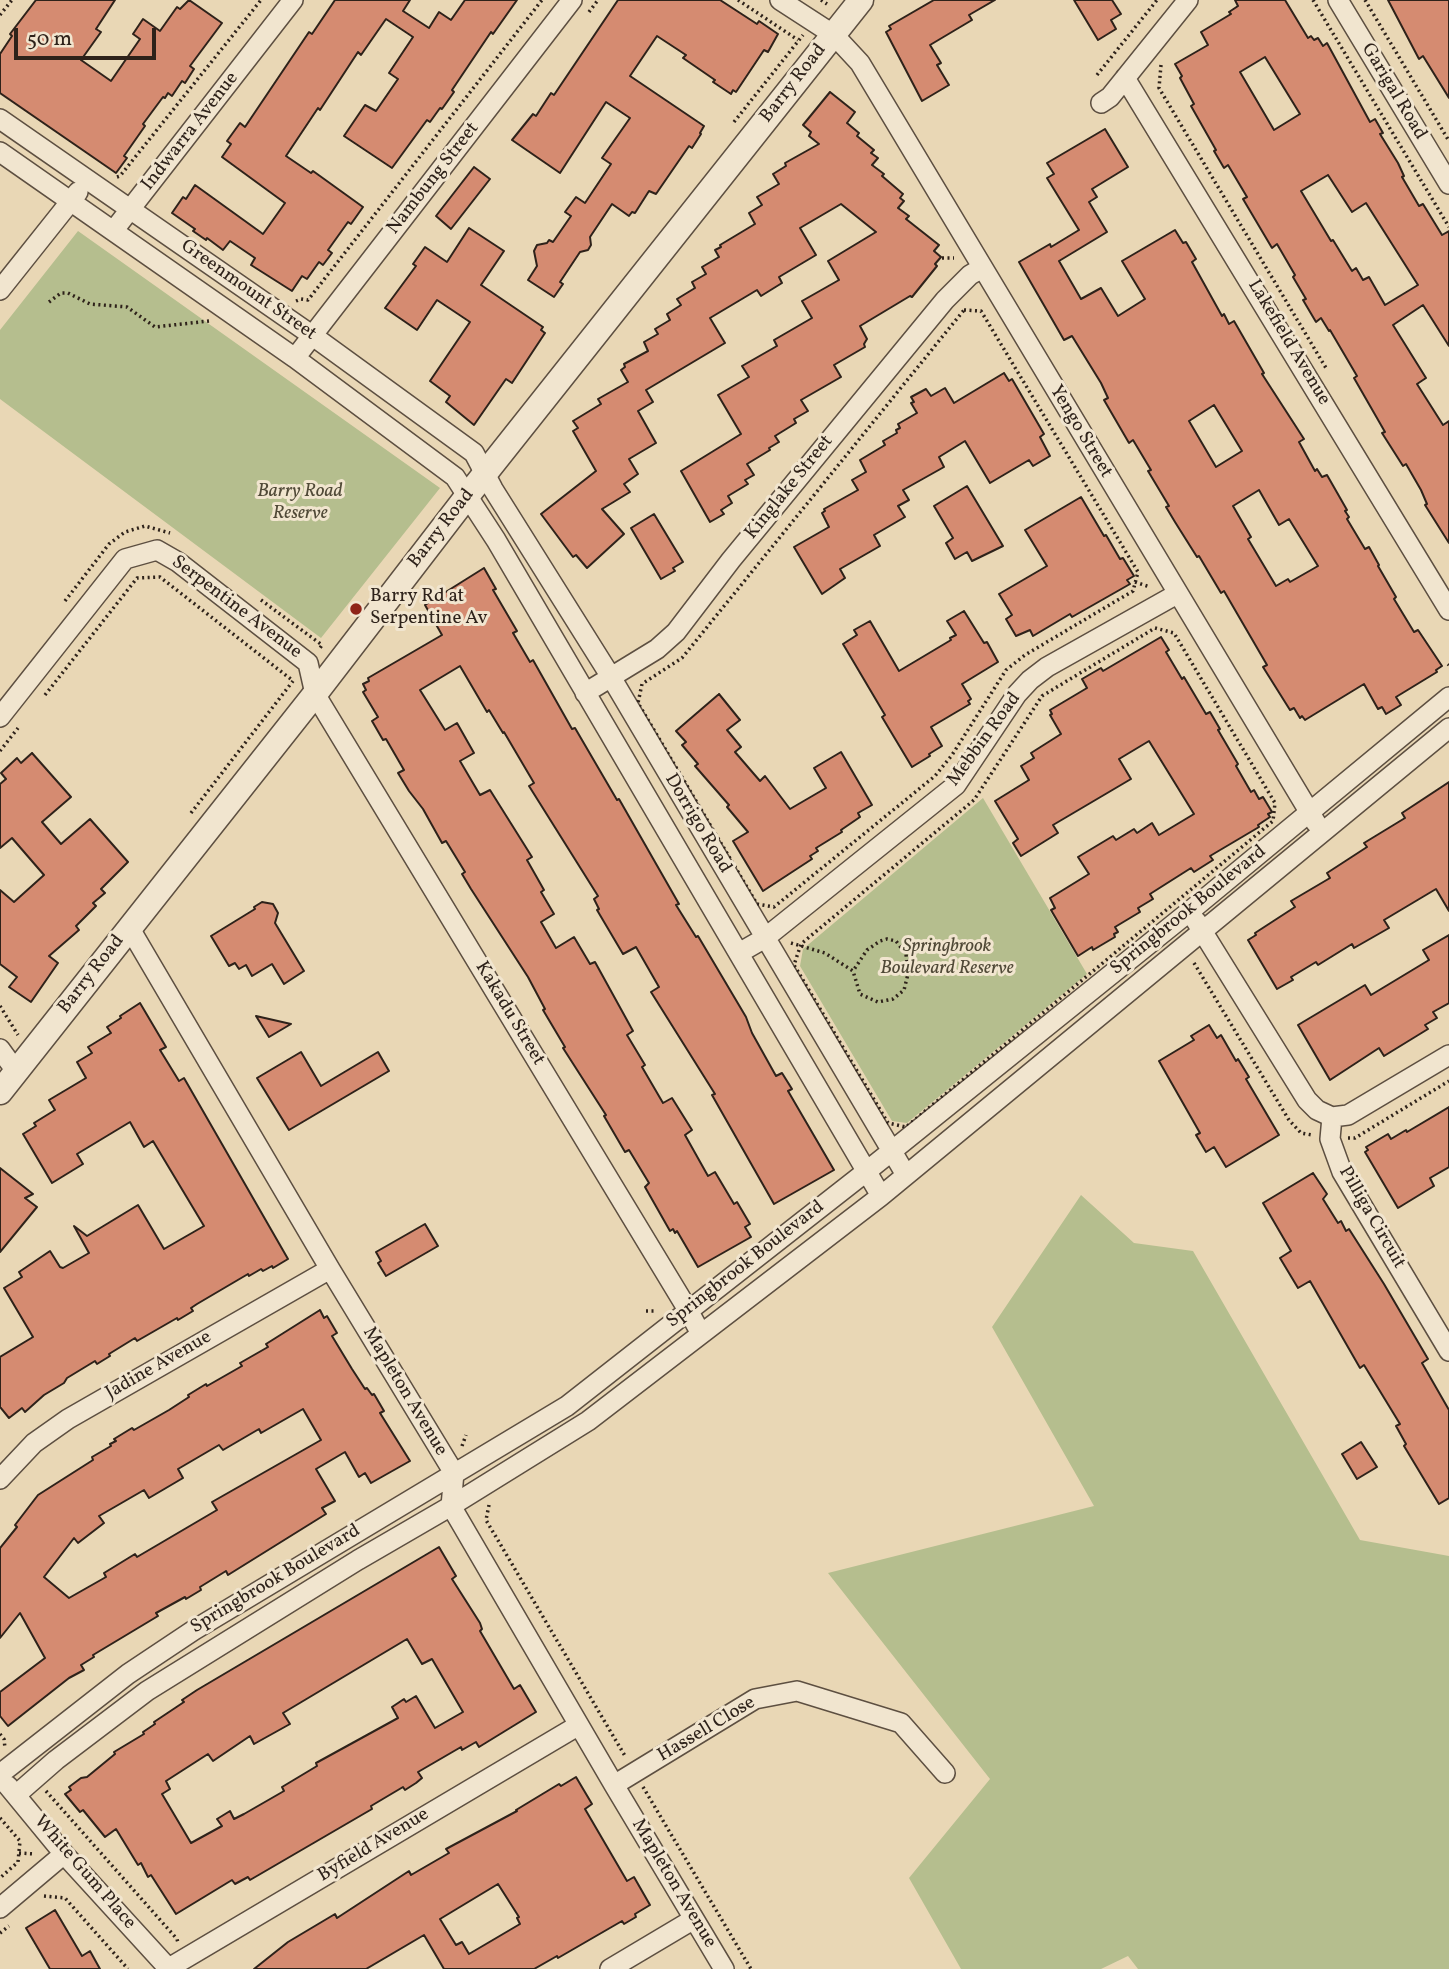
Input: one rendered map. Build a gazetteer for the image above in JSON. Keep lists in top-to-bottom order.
{
  "streets": {
    "street": [
      "Barry Road",
      "Garigal Road",
      "Indwarra Avenue",
      "Nambung Street",
      "Greenmount Street",
      "Lakefield Avenue",
      "Yengo Street",
      "Kinglake Street",
      "Serpentine Avenue",
      "Mebbin Road",
      "Dorrigo Road",
      "Springbrook Boulevard",
      "Kakadu Street",
      "Pilliga Circuit",
      "Jadine Avenue",
      "Mapleton Avenue",
      "Hassell Close",
      "Byfield Avenue",
      "White Gum Place"
    ]
  },
  "crossings": [
    ["Barry Road", "Greenmount Street"],
    ["Barry Road", "Yengo Street"],
    ["Barry Road", "Serpentine Avenue"],
    ["Barry Road", "Dorrigo Road"],
    ["Barry Road", "Kakadu Street"],
    ["Barry Road", "Mapleton Avenue"],
    ["Indwarra Avenue", "Greenmount Street"],
    ["Nambung Street", "Greenmount Street"],
    ["Greenmount Street", "Dorrigo Road"],
    ["Yengo Street", "Kinglake Street"],
    ["Yengo Street", "Mebbin Road"],
    ["Yengo Street", "Springbrook Boulevard"],
    ["Kinglake Street", "Dorrigo Road"],
    ["Serpentine Avenue", "Kakadu Street"],
    ["Mebbin Road", "Dorrigo Road"],
    ["Dorrigo Road", "Springbrook Boulevard"],
    ["Springbrook Boulevard", "Kakadu Street"],
    ["Springbrook Boulevard", "Mapleton Avenue"],
    ["Springbrook Boulevard", "White Gum Place"],
    ["Jadine Avenue", "Mapleton Avenue"],
    ["Mapleton Avenue", "Hassell Close"],
    ["Mapleton Avenue", "Byfield Avenue"],
    ["Byfield Avenue", "White Gum Place"]
  ],
  "parks": ["Barry Road Reserve", "Springbrook Boulevard Reserve"],
  "places": ["Barry Rd at Serpentine Av"],
  "scale_bar": "50 m"
}
